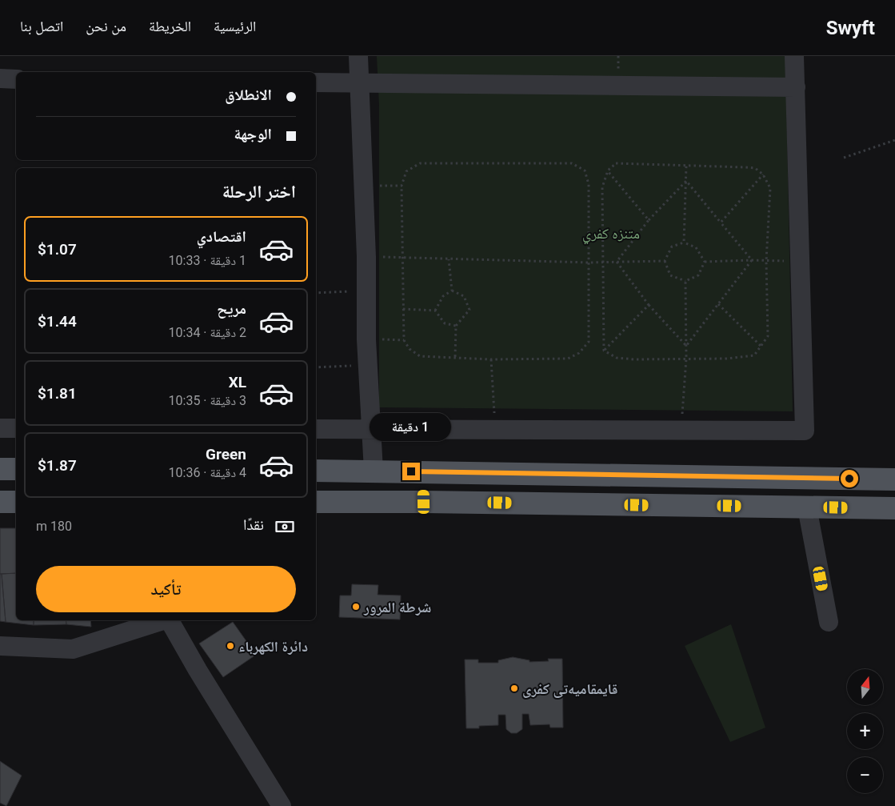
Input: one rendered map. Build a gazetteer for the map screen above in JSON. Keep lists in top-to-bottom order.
{
  "parks": ["متنزه كفري"],
  "places": ["شرطة المرور", "دائرة الكهرباء", "قایمقامیەتی کفری"],
  "north": "top",
  "page": {
    "header": "Swyft",
    "nav": [
      "الرئيسية",
      "الخريطة",
      "من نحن",
      "اتصل بنا"
    ],
    "banner": ["الانطلاق", "الوجهة"],
    "heading": "اختر الرحلة",
    "list": [
      {
        "name": "اقتصادي",
        "note": "1 دقيقة · 10:33",
        "value": "$1.07"
      },
      {
        "name": "مريح",
        "note": "2 دقيقة · 10:34",
        "value": "$1.44"
      },
      {
        "name": "XL",
        "note": "3 دقيقة · 10:35",
        "value": "$1.81"
      },
      {
        "name": "Green",
        "note": "4 دقيقة · 10:36",
        "value": "$1.87"
      }
    ],
    "bubble": "1 دقيقة",
    "pay": ["نقدًا", "180 m"],
    "buttons": "تأكيد",
    "map_buttons": ["+", "−"]
  }
}
